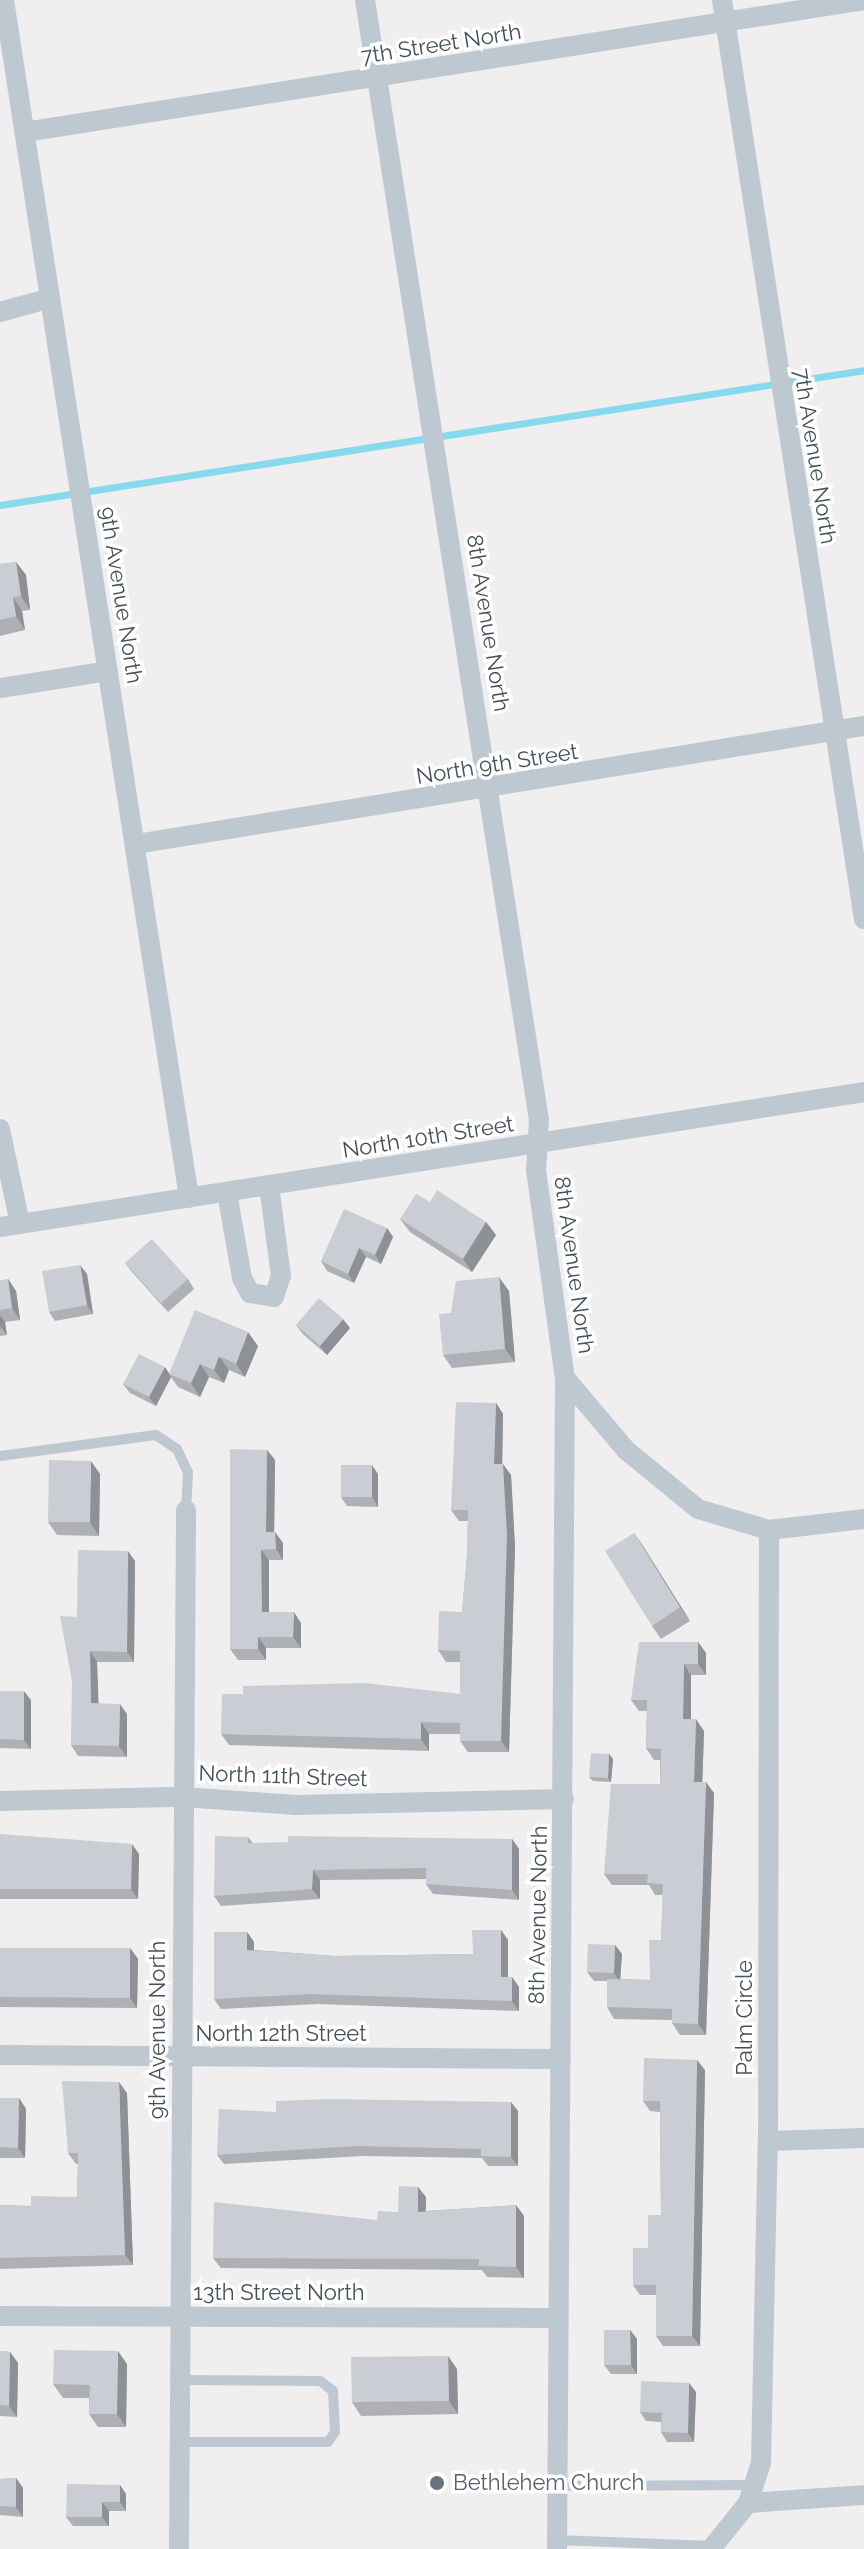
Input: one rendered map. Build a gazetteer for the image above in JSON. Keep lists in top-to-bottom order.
{
  "streets": {
    "street": [
      "7th Street North",
      "7th Avenue North",
      "9th Avenue North",
      "8th Avenue North",
      "North 9th Street",
      "North 10th Street",
      "North 11th Street",
      "Palm Circle",
      "North 12th Street",
      "13th Street North"
    ]
  },
  "crossings": [
    ["7th Street North", "7th Avenue North"],
    ["7th Street North", "9th Avenue North"],
    ["7th Street North", "8th Avenue North"],
    ["7th Avenue North", "North 9th Street"],
    ["9th Avenue North", "North 9th Street"],
    ["9th Avenue North", "North 10th Street"],
    ["9th Avenue North", "North 11th Street"],
    ["9th Avenue North", "North 12th Street"],
    ["9th Avenue North", "13th Street North"],
    ["8th Avenue North", "North 9th Street"],
    ["8th Avenue North", "North 10th Street"],
    ["8th Avenue North", "North 11th Street"],
    ["8th Avenue North", "North 12th Street"],
    ["8th Avenue North", "13th Street North"]
  ],
  "places": ["Bethlehem Church"]
}
